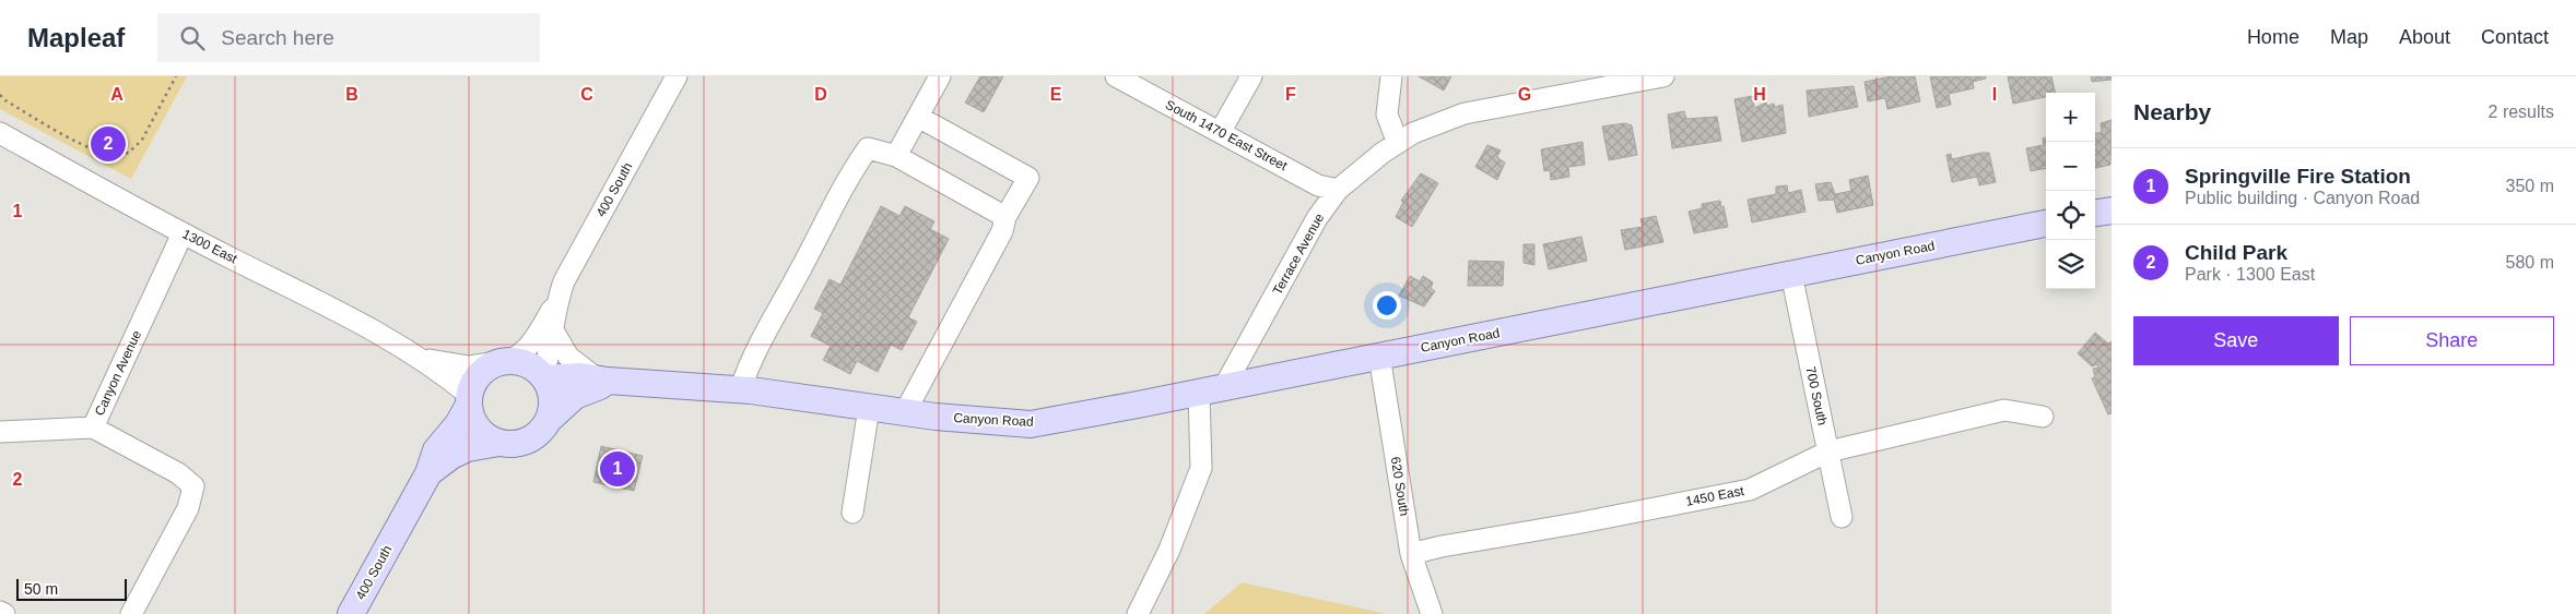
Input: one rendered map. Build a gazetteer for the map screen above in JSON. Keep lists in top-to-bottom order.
{
  "streets": {
    "main road": ["400 South", "Canyon Road"],
    "street": [
      "South 1470 East Street",
      "1300 East",
      "Terrace Avenue",
      "Canyon Avenue",
      "700 South",
      "620 South",
      "1450 East"
    ]
  },
  "crossings": [
    ["South 1470 East Street", "Terrace Avenue"],
    ["400 South", "1300 East"],
    ["400 South", "Canyon Road"],
    ["1300 East", "Canyon Road"],
    ["1300 East", "Canyon Avenue"],
    ["Canyon Road", "Terrace Avenue"],
    ["Canyon Road", "700 South"],
    ["Canyon Road", "620 South"],
    ["700 South", "1450 East"],
    ["620 South", "1450 East"]
  ],
  "scale_bar": "50 m",
  "page": {
    "header": "Mapleaf",
    "search": "Search here",
    "nav": [
      "Home",
      "Map",
      "About",
      "Contact"
    ],
    "heading": ["Nearby", "2 results"],
    "map_buttons": ["+", "−"],
    "pins": ["2", "1"],
    "list": [
      {
        "mark": "1",
        "name": "Springville Fire Station",
        "note": "Public building · Canyon Road",
        "value": "350 m"
      },
      {
        "mark": "2",
        "name": "Child Park",
        "note": "Park · 1300 East",
        "value": "580 m"
      }
    ],
    "buttons": ["Save", "Share"],
    "scale": "50 m"
  },
  "grid": {
    "columns": [
      "A",
      "B",
      "C",
      "D",
      "E",
      "F",
      "G",
      "H",
      "I"
    ],
    "rows": ["1", "2"]
  }
}
